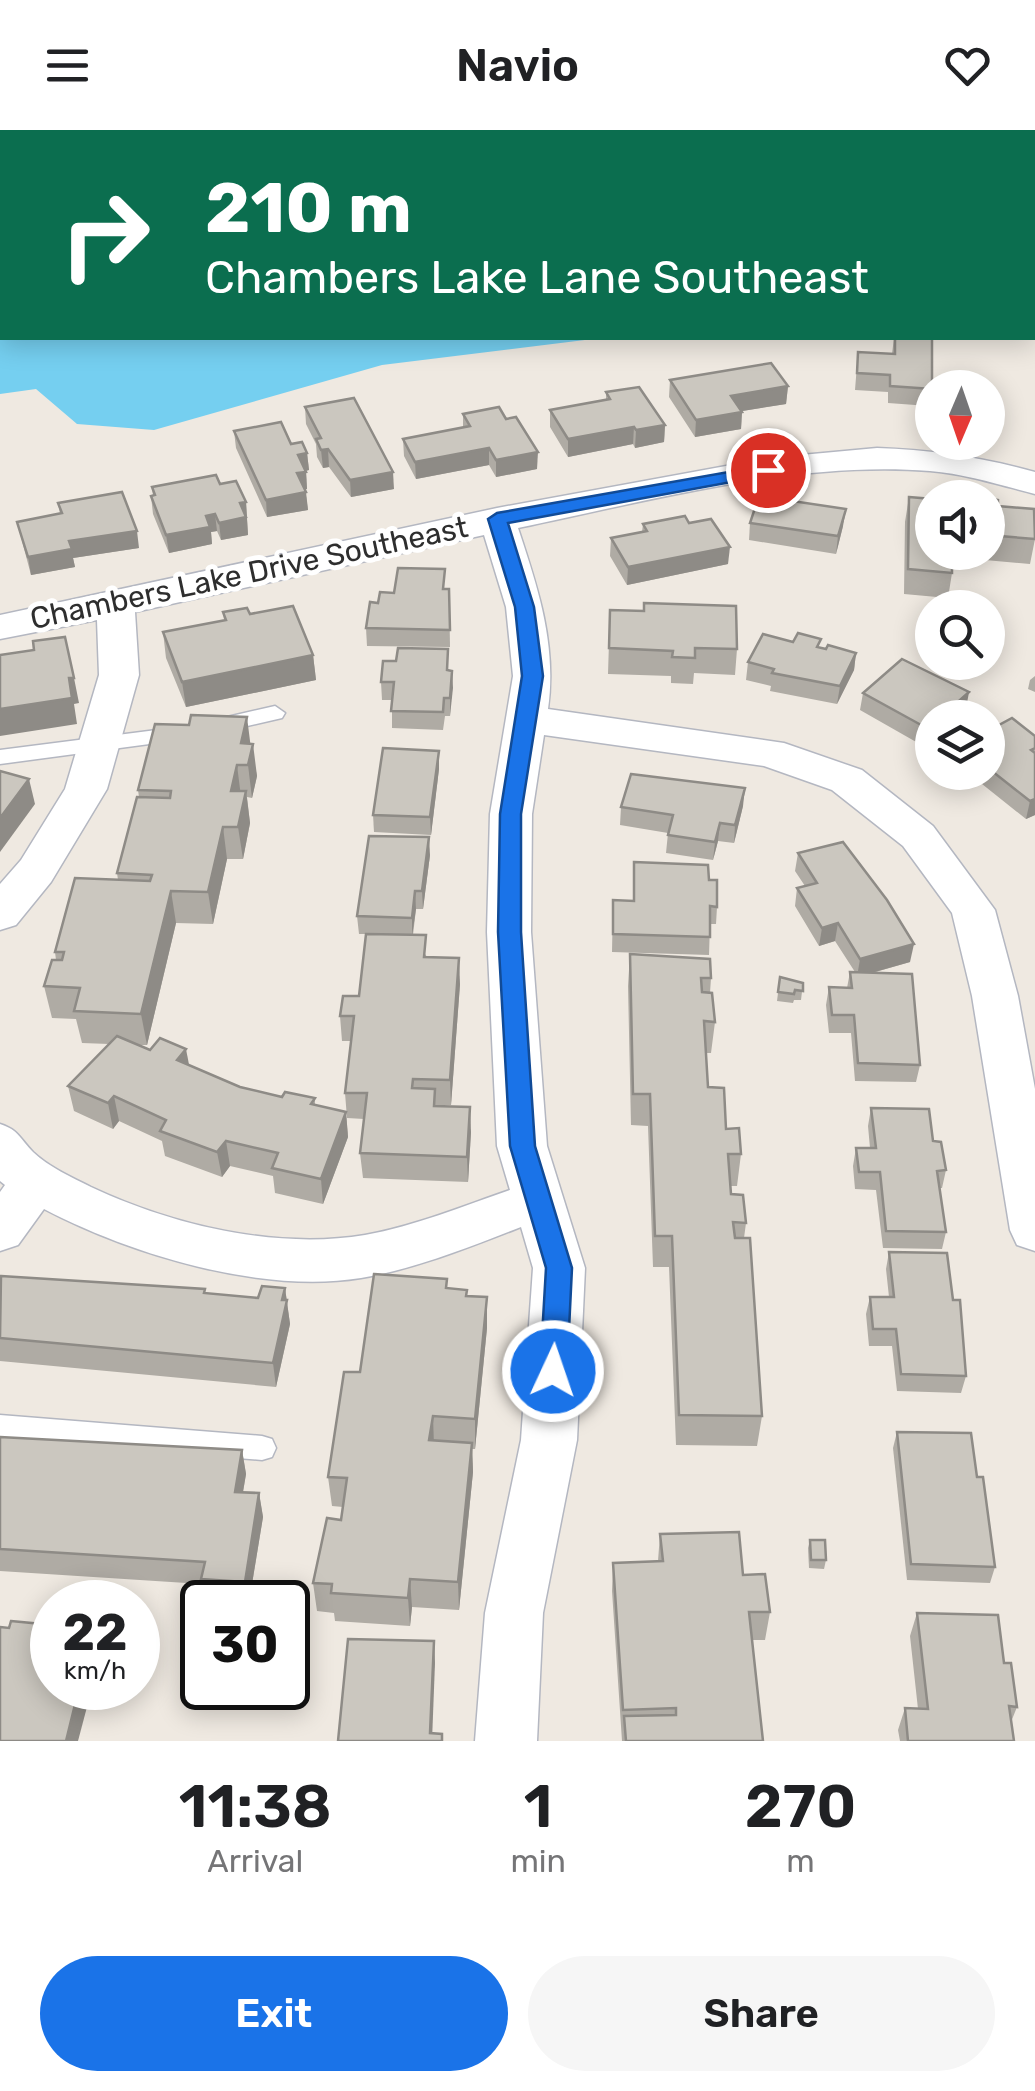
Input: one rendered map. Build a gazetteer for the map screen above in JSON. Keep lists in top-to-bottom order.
{
  "streets": {
    "street": ["Chambers Lake Drive Southeast"]
  },
  "north": "bottom",
  "page": {
    "header": "Navio",
    "turn": ["210 m", "Chambers Lake Lane Southeast"],
    "speed": "22 km/h",
    "limit": "30",
    "eta": [
      "11:38",
      "Arrival",
      "1",
      "min",
      "270",
      "m"
    ],
    "buttons": ["Exit", "Share"]
  }
}
